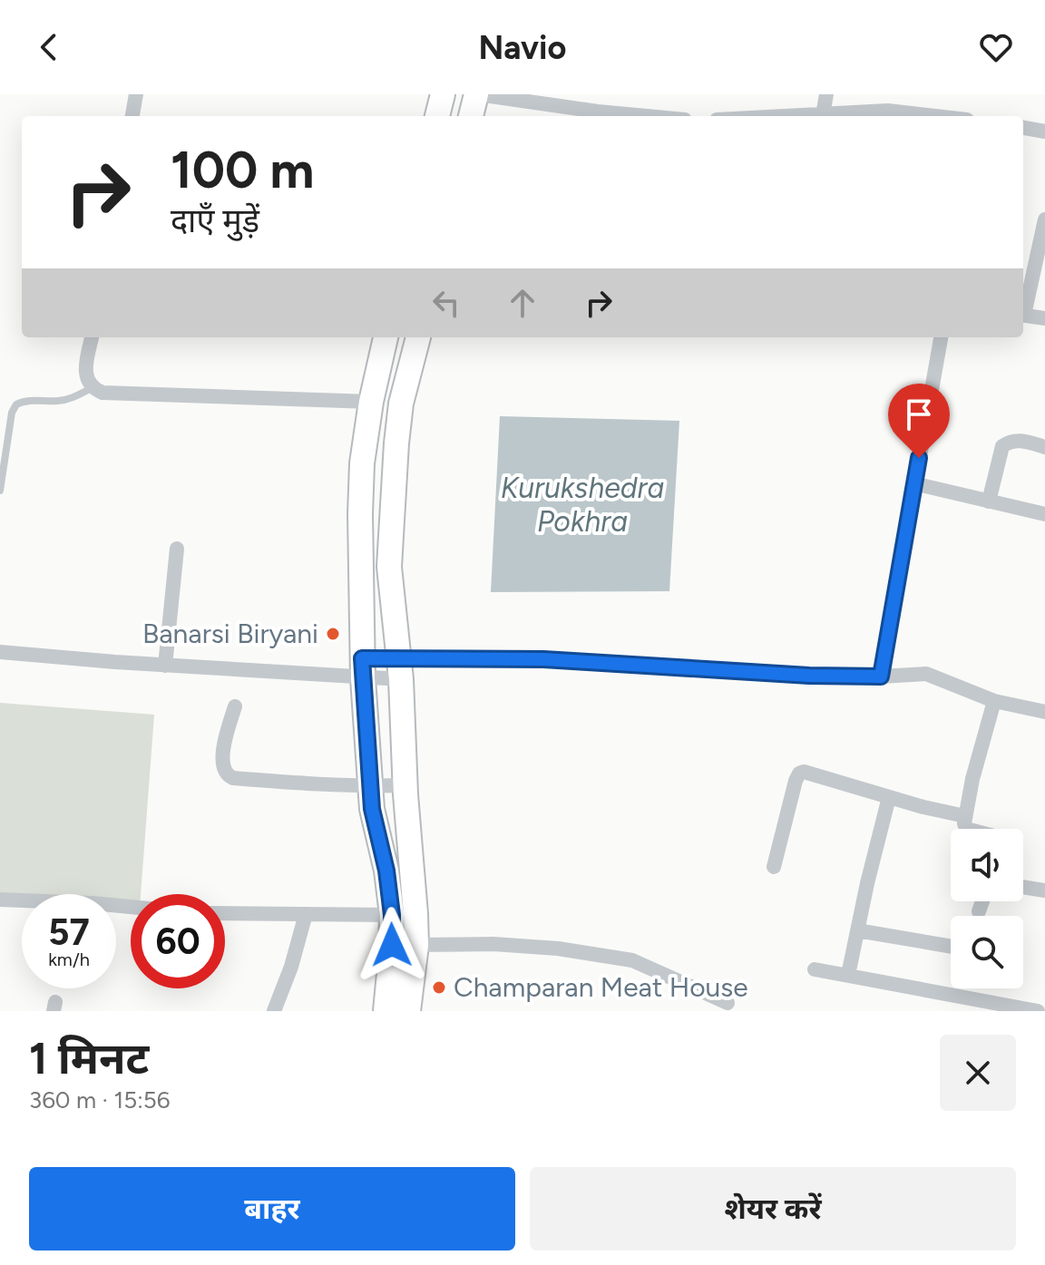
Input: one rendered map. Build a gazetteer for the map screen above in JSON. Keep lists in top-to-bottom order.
{
  "water": ["Kurukshedra Pokhra"],
  "places": ["Banarsi Biryani", "Champaran Meat House"],
  "page": {
    "header": "Navio",
    "turn": ["100 m", "दाएँ मुड़ें"],
    "speed": "57 km/h",
    "limit": "60",
    "heading": ["1 मिनट", "360 m · 15:56"],
    "buttons": ["बाहर", "शेयर करें"]
  }
}
